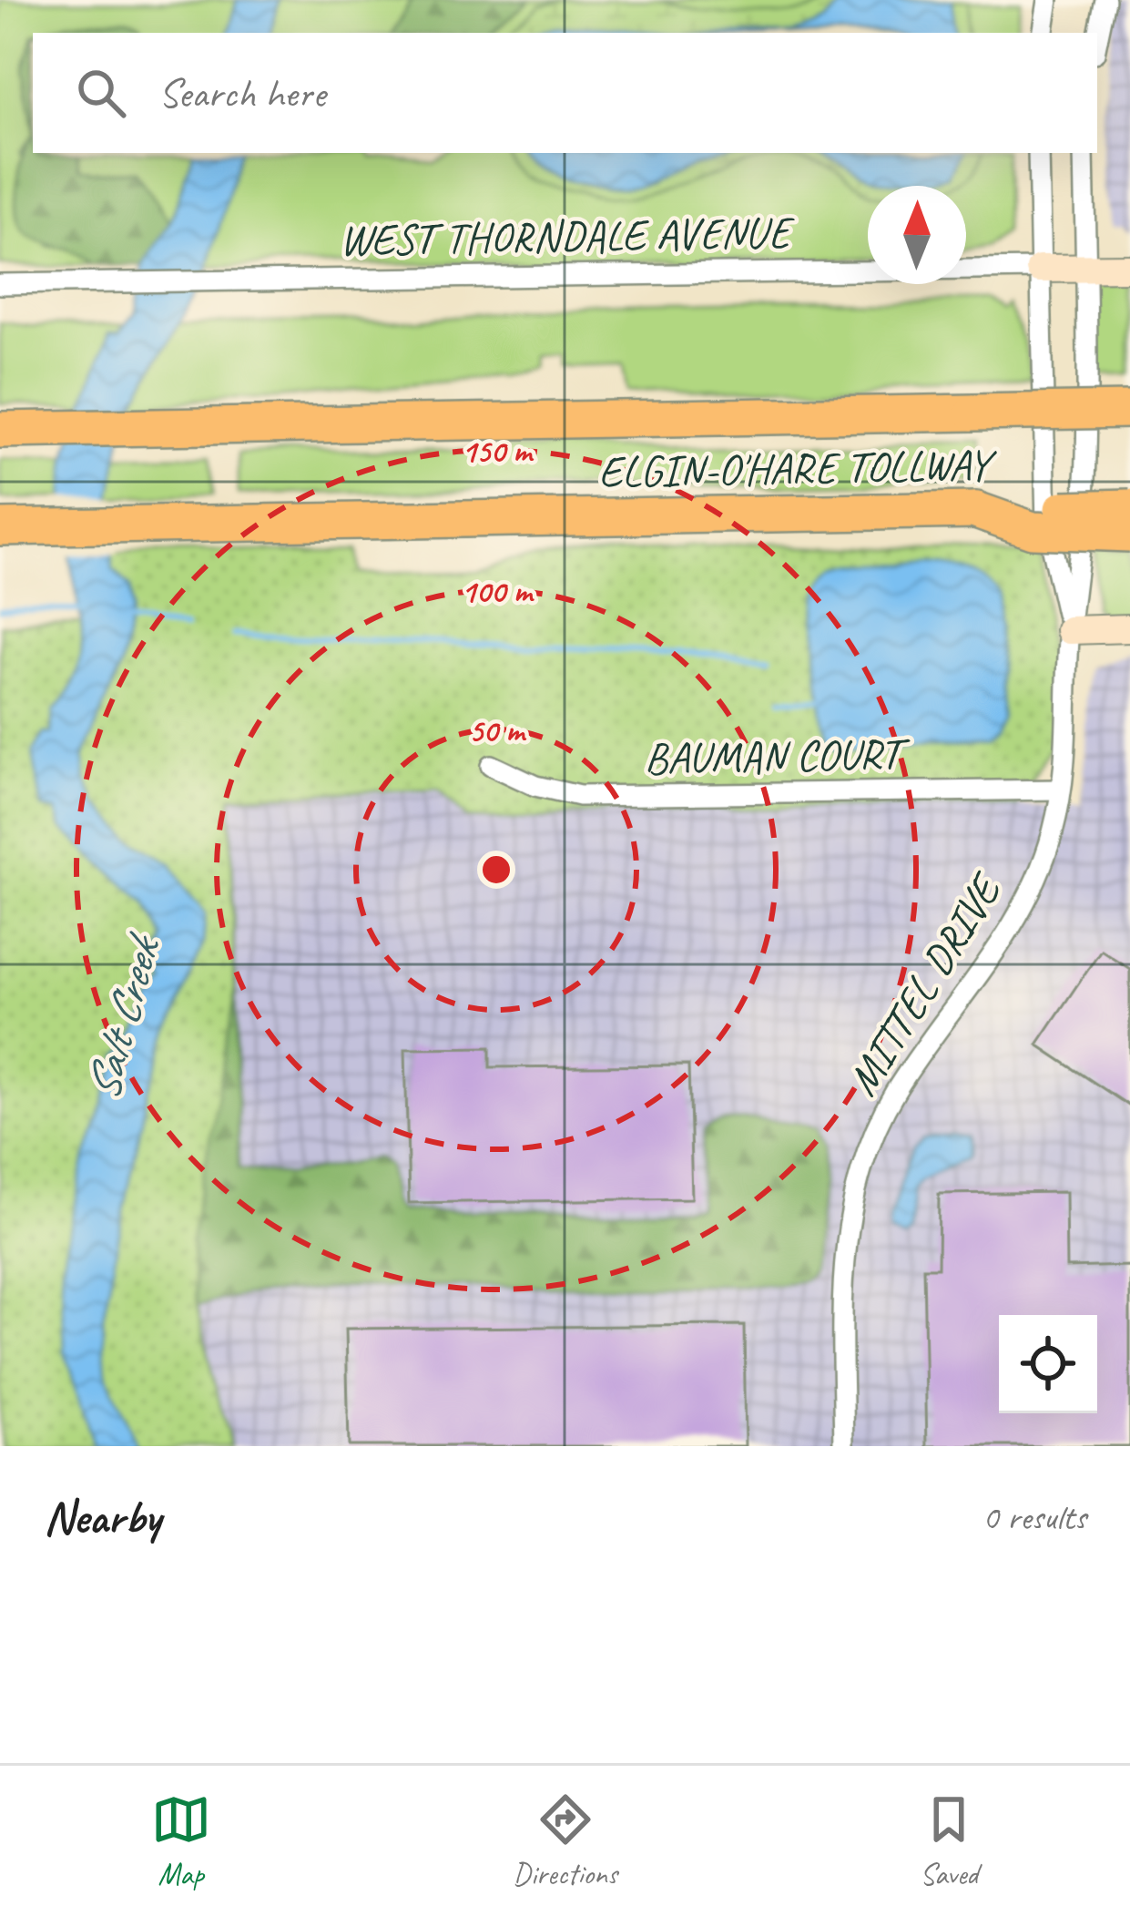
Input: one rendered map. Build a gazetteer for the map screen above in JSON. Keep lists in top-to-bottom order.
{
  "streets": {
    "highway": ["ELGIN-O'HARE TOLLWAY"],
    "main road": ["WEST THORNDALE AVENUE"],
    "street": ["BAUMAN COURT", "MITTEL DRIVE"]
  },
  "crossings": [
    ["WEST THORNDALE AVENUE", "MITTEL DRIVE"],
    ["BAUMAN COURT", "MITTEL DRIVE"]
  ],
  "water": ["Salt Creek"],
  "north": "top",
  "page": {
    "search": "Search here",
    "heading": ["Nearby", "0 results"],
    "nav": ["Map", "Directions", "Saved"]
  },
  "rings": ["150 m", "100 m", "50 m"]
}
